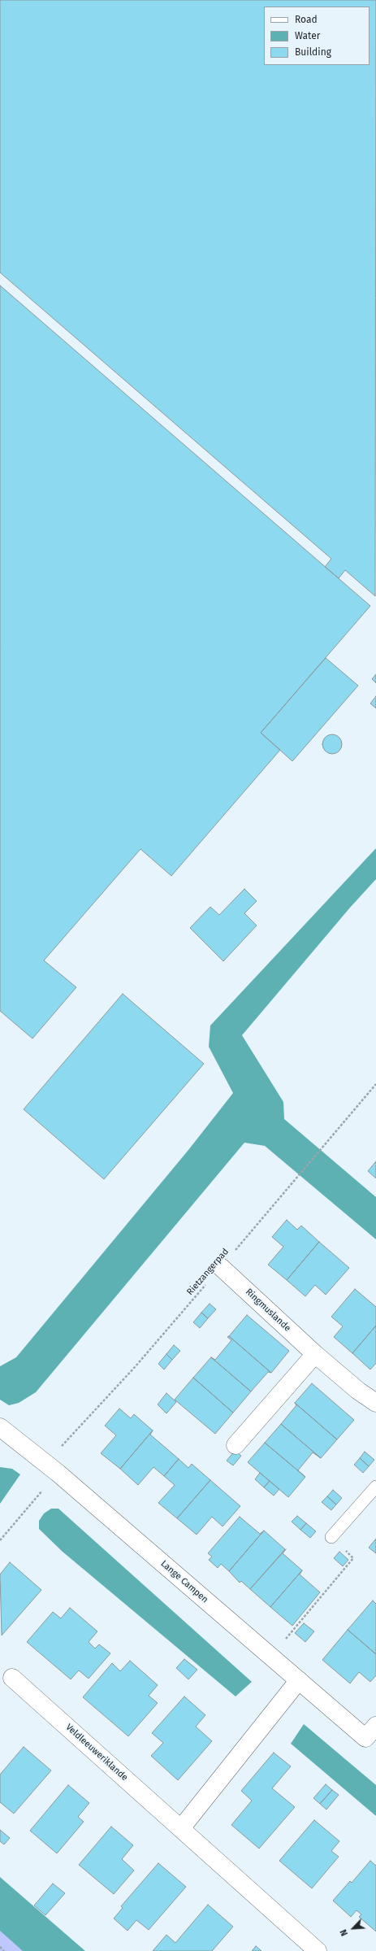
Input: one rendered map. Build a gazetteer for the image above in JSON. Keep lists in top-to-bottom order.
{
  "streets": {
    "street": ["Ringmuslande", "Lange Campen", "Veldleeuweriklande"],
    "path": ["Rietzangerpad"]
  },
  "crossings": [
    ["Rietzangerpad", "Ringmuslande"],
    ["Rietzangerpad", "Lange Campen"]
  ],
  "legend": ["Road", "Water", "Building"],
  "north": "bottom left"
}
